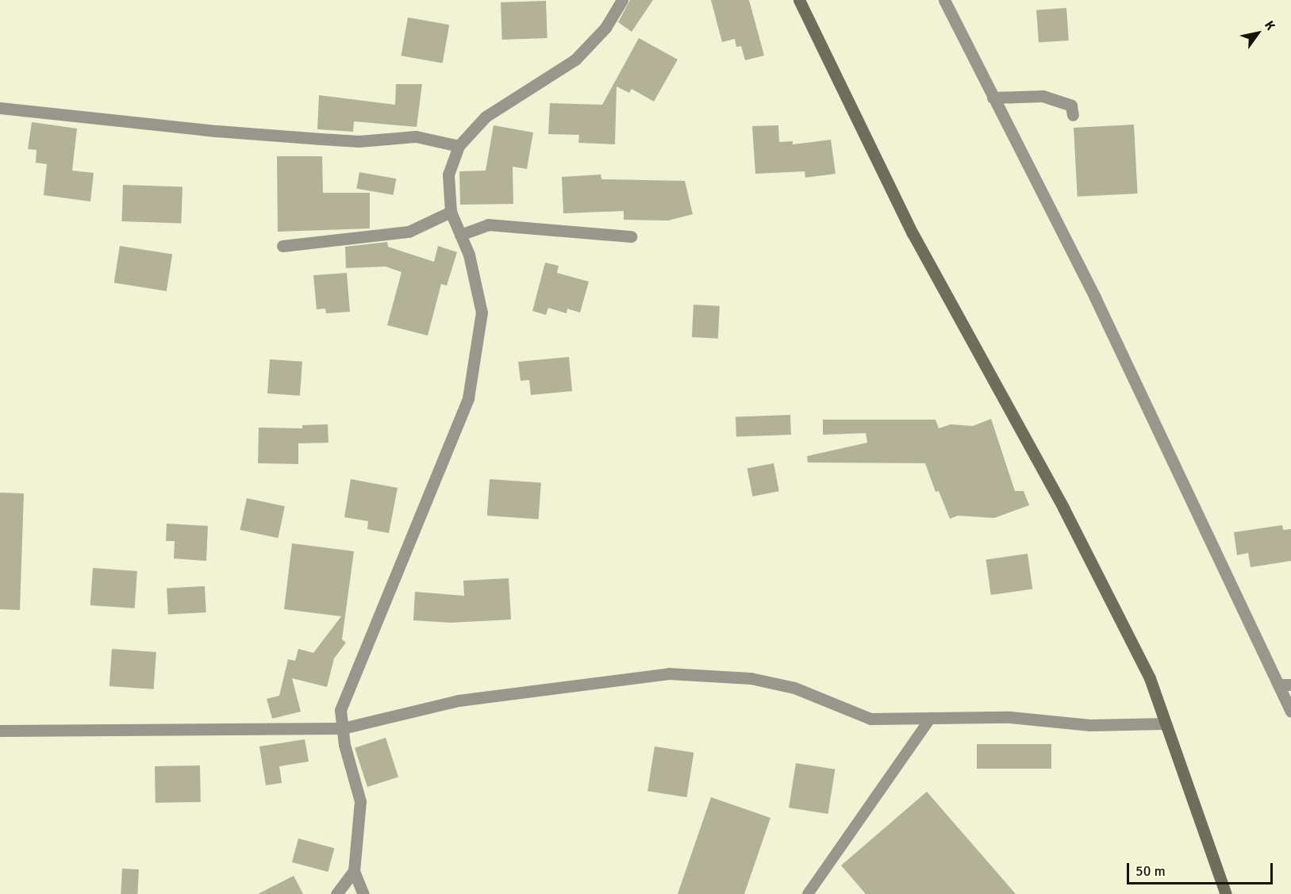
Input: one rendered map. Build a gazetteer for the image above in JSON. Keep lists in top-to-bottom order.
{
  "scale_bar": "50 m",
  "north": "top right"
}
